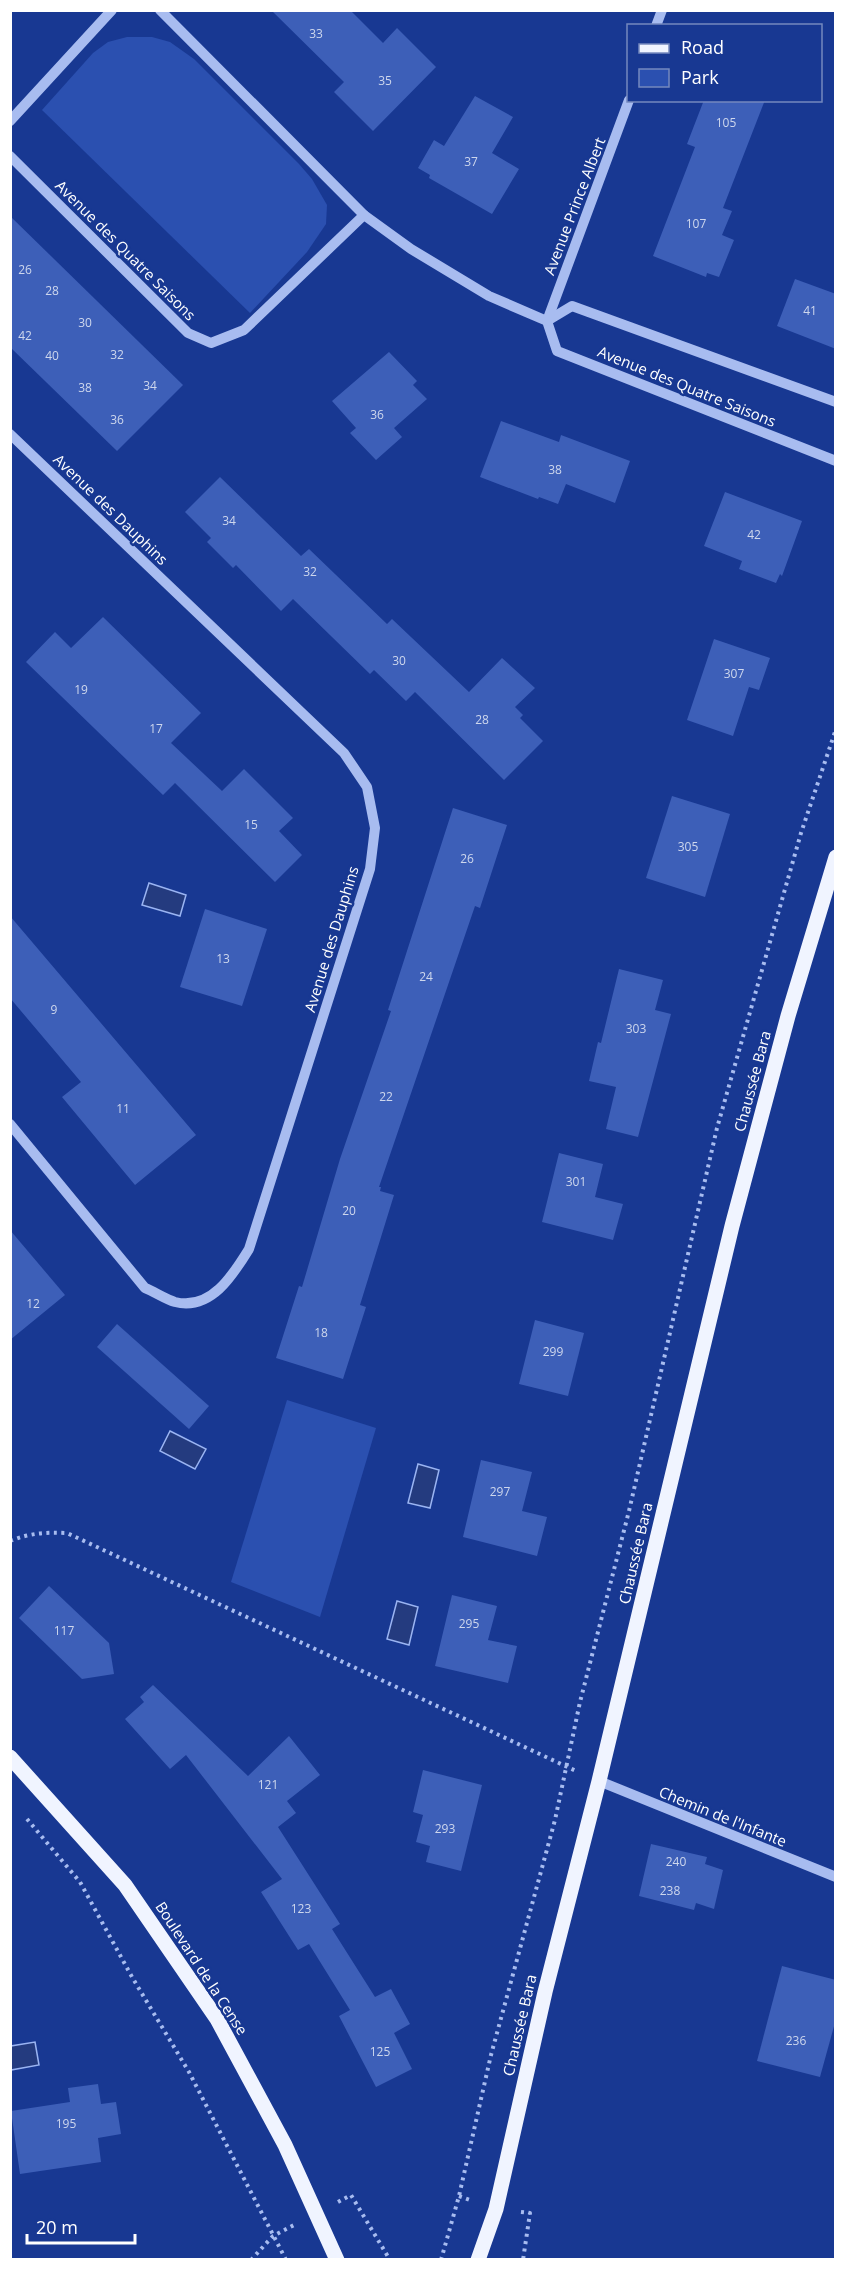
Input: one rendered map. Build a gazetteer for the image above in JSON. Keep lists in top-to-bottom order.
{
  "streets": {
    "main road": ["Chaussée Bara", "Boulevard de la Cense"],
    "street": [
      "Avenue Prince Albert",
      "Avenue des Quatre Saisons",
      "Avenue des Dauphins",
      "Chemin de l'Infante"
    ]
  },
  "crossings": [
    ["Avenue Prince Albert", "Avenue des Quatre Saisons"],
    ["Chaussée Bara", "Chemin de l'Infante"]
  ],
  "house_numbers": [
    "33",
    "35",
    "105",
    "37",
    "107",
    "26",
    "28",
    "41",
    "30",
    "42",
    "32",
    "40",
    "34",
    "38",
    "36",
    "36",
    "38",
    "34",
    "42",
    "32",
    "30",
    "307",
    "19",
    "28",
    "17",
    "15",
    "305",
    "26",
    "13",
    "24",
    "9",
    "303",
    "22",
    "11",
    "301",
    "20",
    "12",
    "18",
    "299",
    "297",
    "295",
    "117",
    "121",
    "293",
    "240",
    "238",
    "123",
    "236",
    "125",
    "195"
  ],
  "legend": ["Road", "Park"],
  "scale_bar": "20 m"
}
